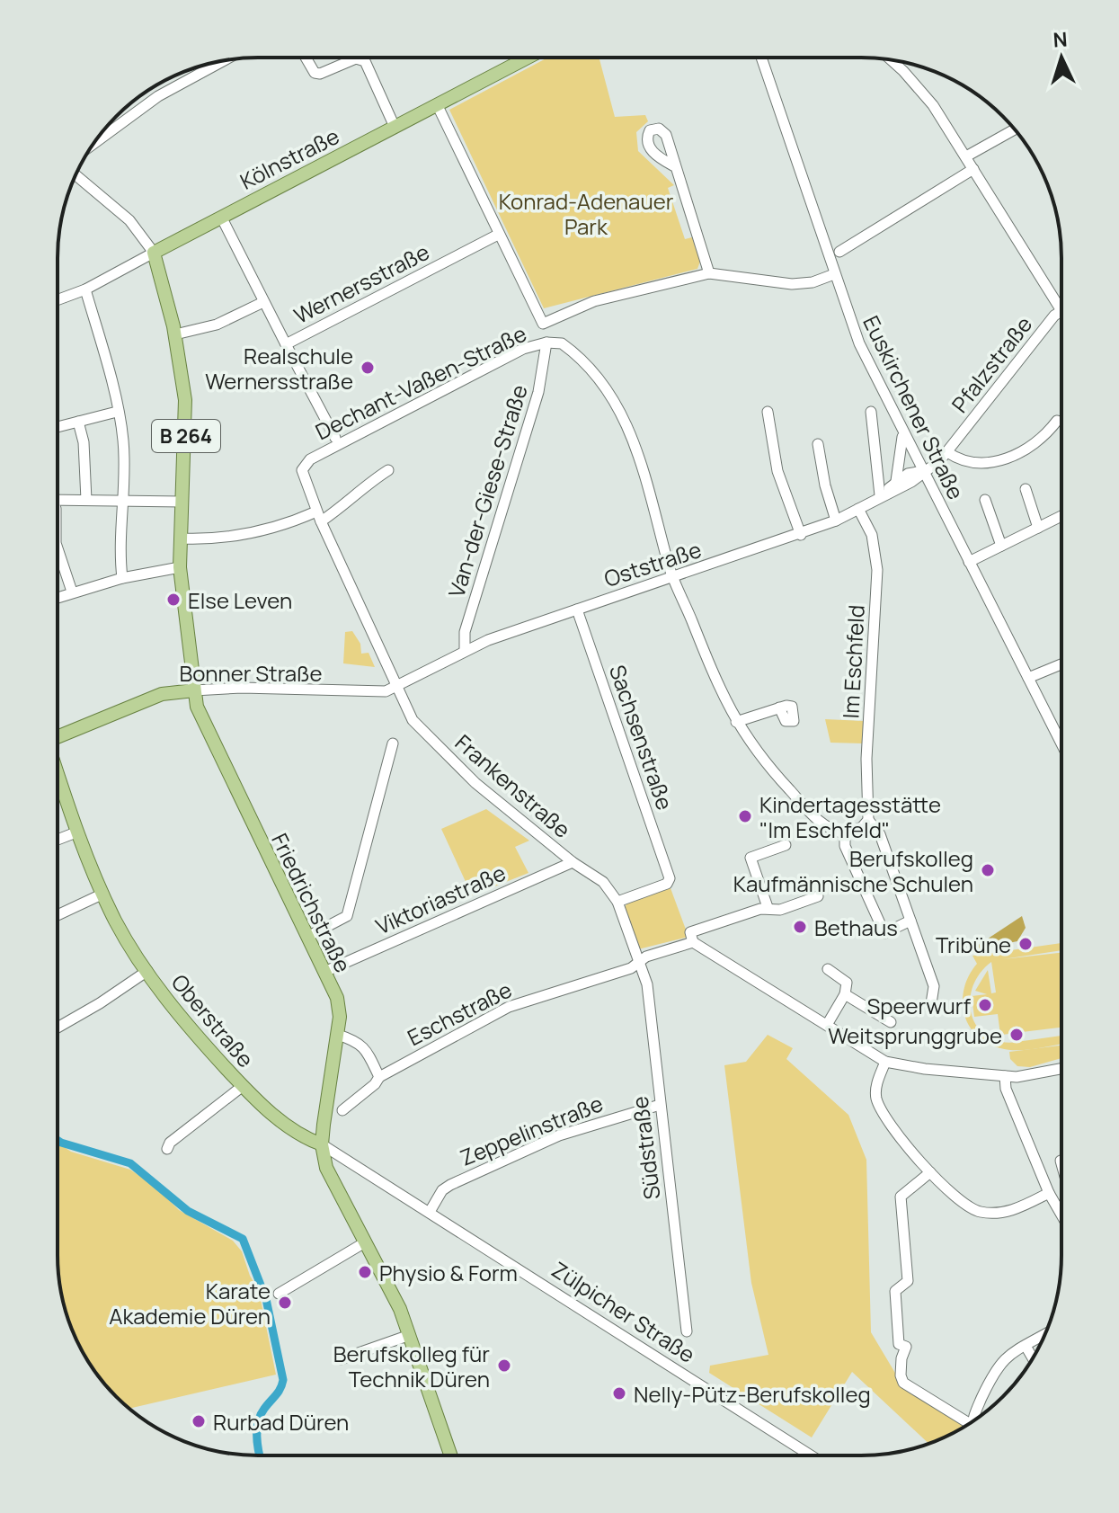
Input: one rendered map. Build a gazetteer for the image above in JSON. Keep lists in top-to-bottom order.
{
  "streets": {
    "main road": [
      "Kölnstraße",
      "B 264",
      "Bonner Straße",
      "Friedrichstraße",
      "Oberstraße"
    ],
    "street": [
      "Wernersstraße",
      "Pfalzstraße",
      "Dechant-Vaßen-Straße",
      "Euskirchener Straße",
      "Van-der-Giese-Straße",
      "Oststraße",
      "Im Eschfeld",
      "Sachsenstraße",
      "Frankenstraße",
      "Viktoriastraße",
      "Eschstraße",
      "Zeppelinstraße",
      "Südstraße",
      "Zülpicher Straße"
    ]
  },
  "crossings": [
    ["Kölnstraße", "Wernersstraße"],
    ["Kölnstraße", "B 264"],
    ["Wernersstraße", "B 264"],
    ["Pfalzstraße", "Euskirchener Straße"],
    ["Pfalzstraße", "Oststraße"],
    ["Dechant-Vaßen-Straße", "Van-der-Giese-Straße"],
    ["Dechant-Vaßen-Straße", "Frankenstraße"],
    ["Euskirchener Straße", "Oststraße"],
    ["B 264", "Bonner Straße"],
    ["B 264", "Friedrichstraße"],
    ["Van-der-Giese-Straße", "Oststraße"],
    ["Oststraße", "Im Eschfeld"],
    ["Oststraße", "Bonner Straße"],
    ["Oststraße", "Sachsenstraße"],
    ["Oststraße", "Frankenstraße"],
    ["Bonner Straße", "Frankenstraße"],
    ["Bonner Straße", "Friedrichstraße"],
    ["Sachsenstraße", "Frankenstraße"],
    ["Sachsenstraße", "Südstraße"],
    ["Frankenstraße", "Viktoriastraße"],
    ["Frankenstraße", "Südstraße"],
    ["Viktoriastraße", "Friedrichstraße"],
    ["Friedrichstraße", "Oberstraße"],
    ["Friedrichstraße", "Zülpicher Straße"],
    ["Eschstraße", "Südstraße"],
    ["Oberstraße", "Zülpicher Straße"],
    ["Zeppelinstraße", "Südstraße"],
    ["Zeppelinstraße", "Zülpicher Straße"]
  ],
  "parks": ["Konrad-Adenauer Park"],
  "places": [
    "Realschule Wernersstraße",
    "Else Leven",
    "Kindertagesstätte \"Im Eschfeld\"",
    "Berufskolleg Kaufmännische Schulen",
    "Bethaus",
    "Tribüne",
    "Speerwurf",
    "Weitsprunggrube",
    "Physio & Form",
    "Karate Akademie Düren",
    "Berufskolleg für Technik Düren",
    "Nelly-Pütz-Berufskolleg",
    "Rurbad Düren"
  ],
  "north": "top"
}
